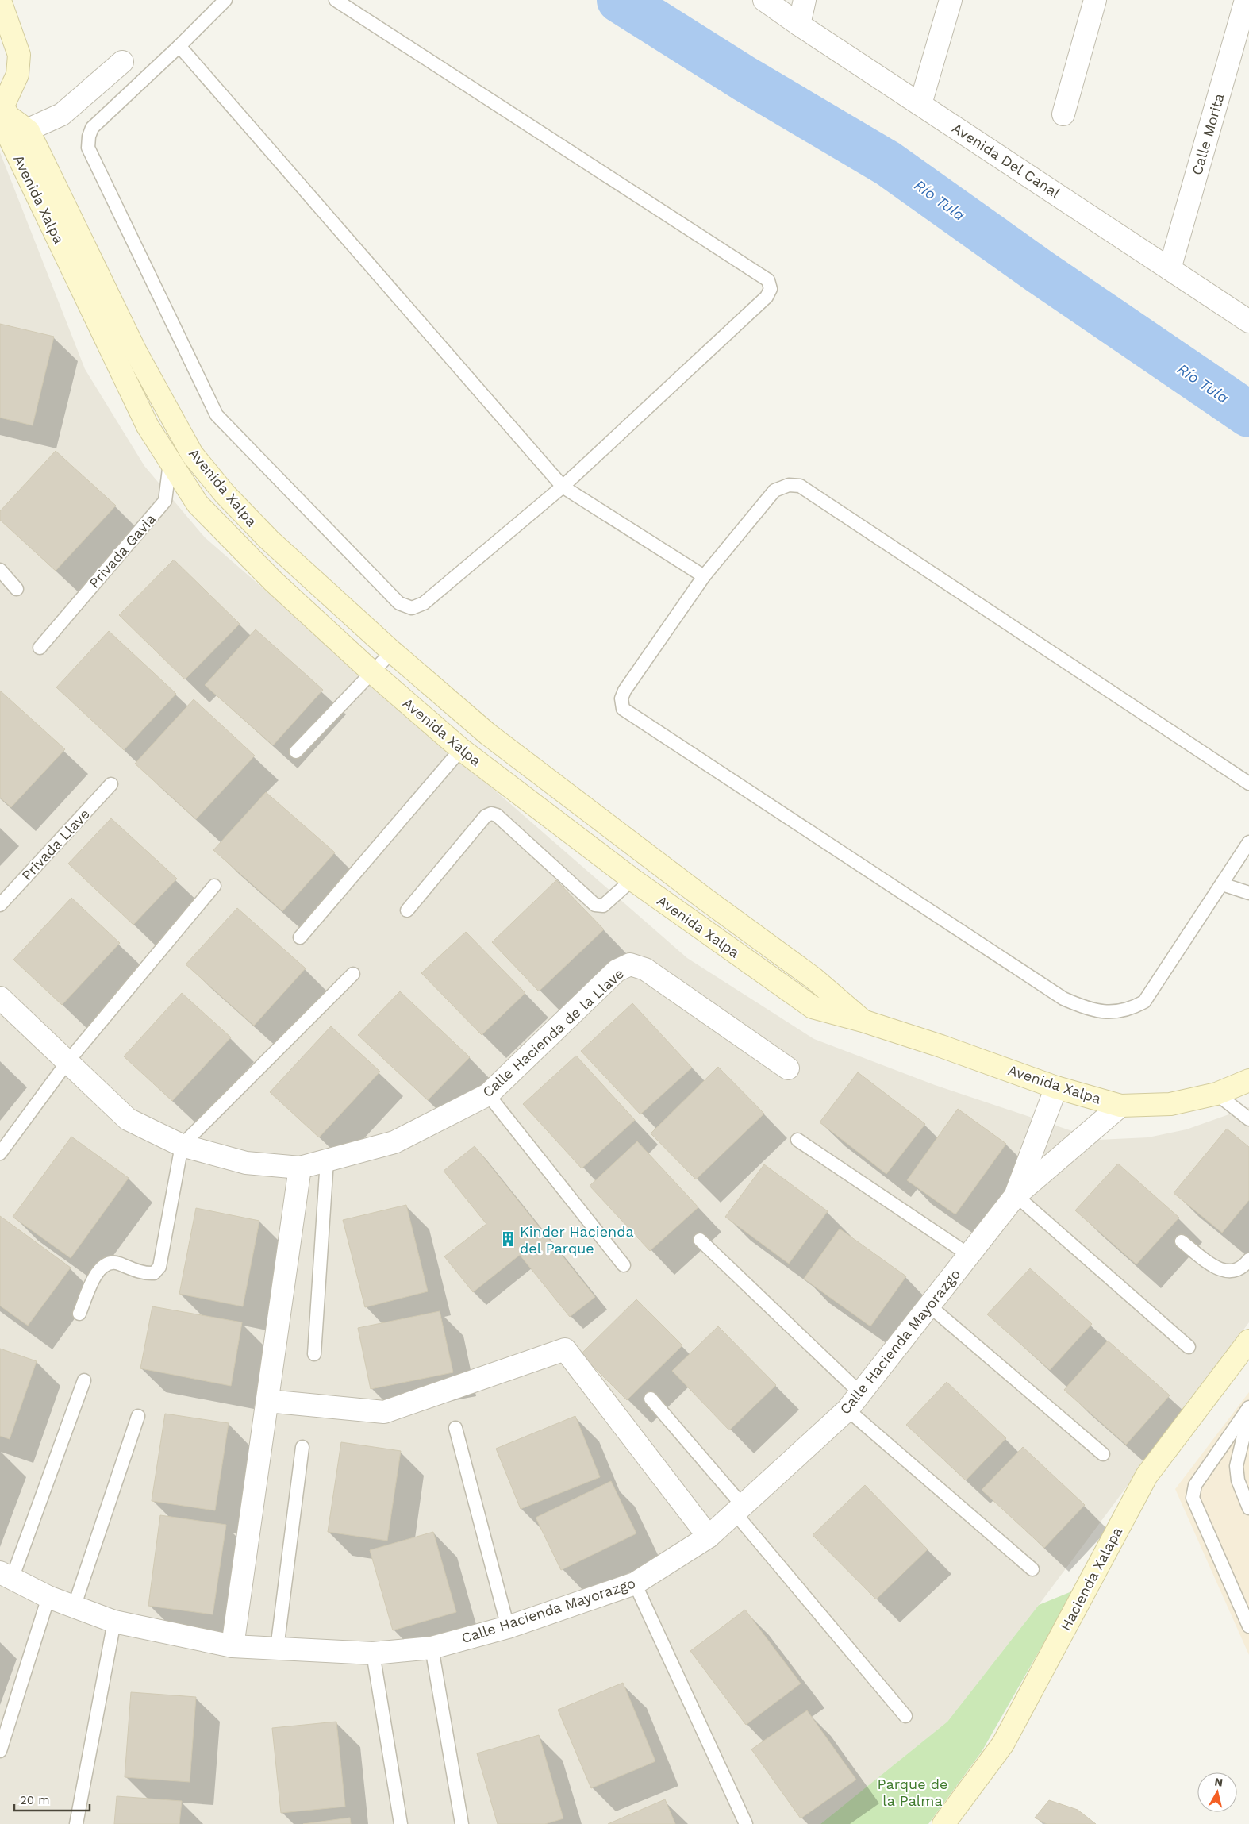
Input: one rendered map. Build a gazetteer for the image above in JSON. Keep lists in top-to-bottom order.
{
  "streets": {
    "main road": ["Avenida Xalpa", "Hacienda Xalapa"],
    "street": [
      "Calle Morita",
      "Avenida Del Canal",
      "Calle Hacienda de la Llave",
      "Calle Hacienda Mayorazgo"
    ],
    "lane": ["Privada Gavia", "Privada Llave"]
  },
  "crossings": [
    ["Calle Morita", "Avenida Del Canal"],
    ["Avenida Xalpa", "Privada Gavia"],
    ["Avenida Xalpa", "Calle Hacienda Mayorazgo"]
  ],
  "water": ["Río Tula"],
  "parks": ["Parque de la Palma"],
  "places": {
    "building": ["Kinder Hacienda del Parque"]
  },
  "scale_bar": "20 m",
  "north": "top"
}
